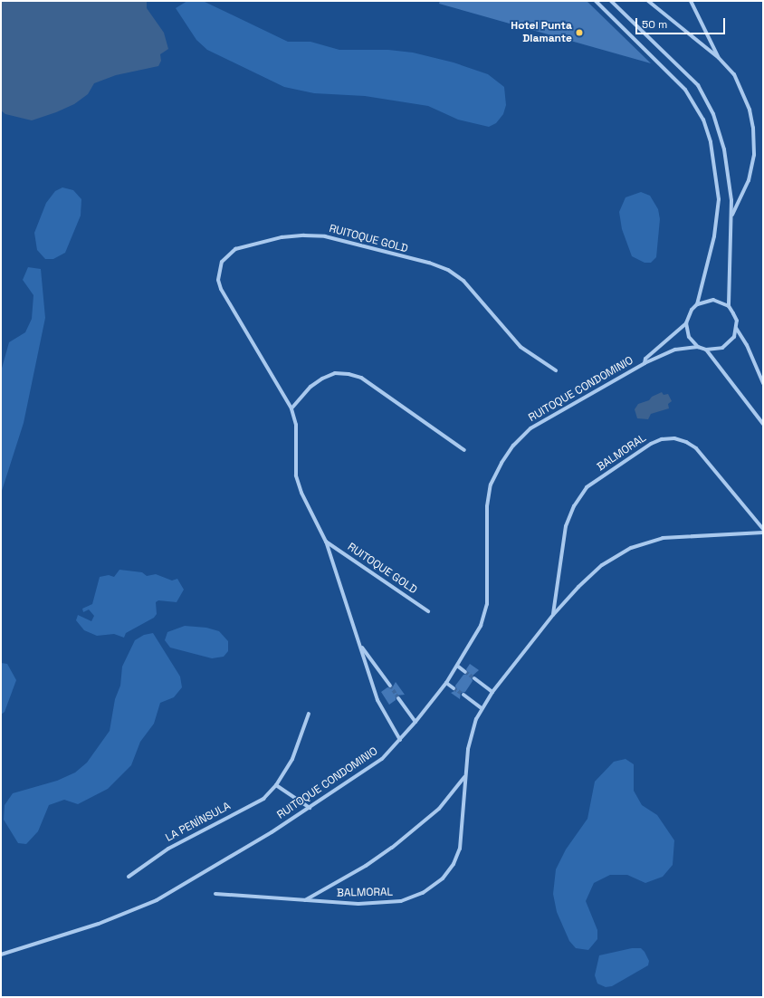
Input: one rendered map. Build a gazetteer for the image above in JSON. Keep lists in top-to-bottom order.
{
  "streets": {
    "street": [
      "RUITOQUE GOLD",
      "RUITOQUE CONDOMINIO",
      "BALMORAL",
      "LA PENÍNSULA"
    ]
  },
  "crossings": [
    ["RUITOQUE GOLD", "RUITOQUE CONDOMINIO"]
  ],
  "places": ["Hotel Punta Diamante"],
  "scale_bar": "50 m"
}
